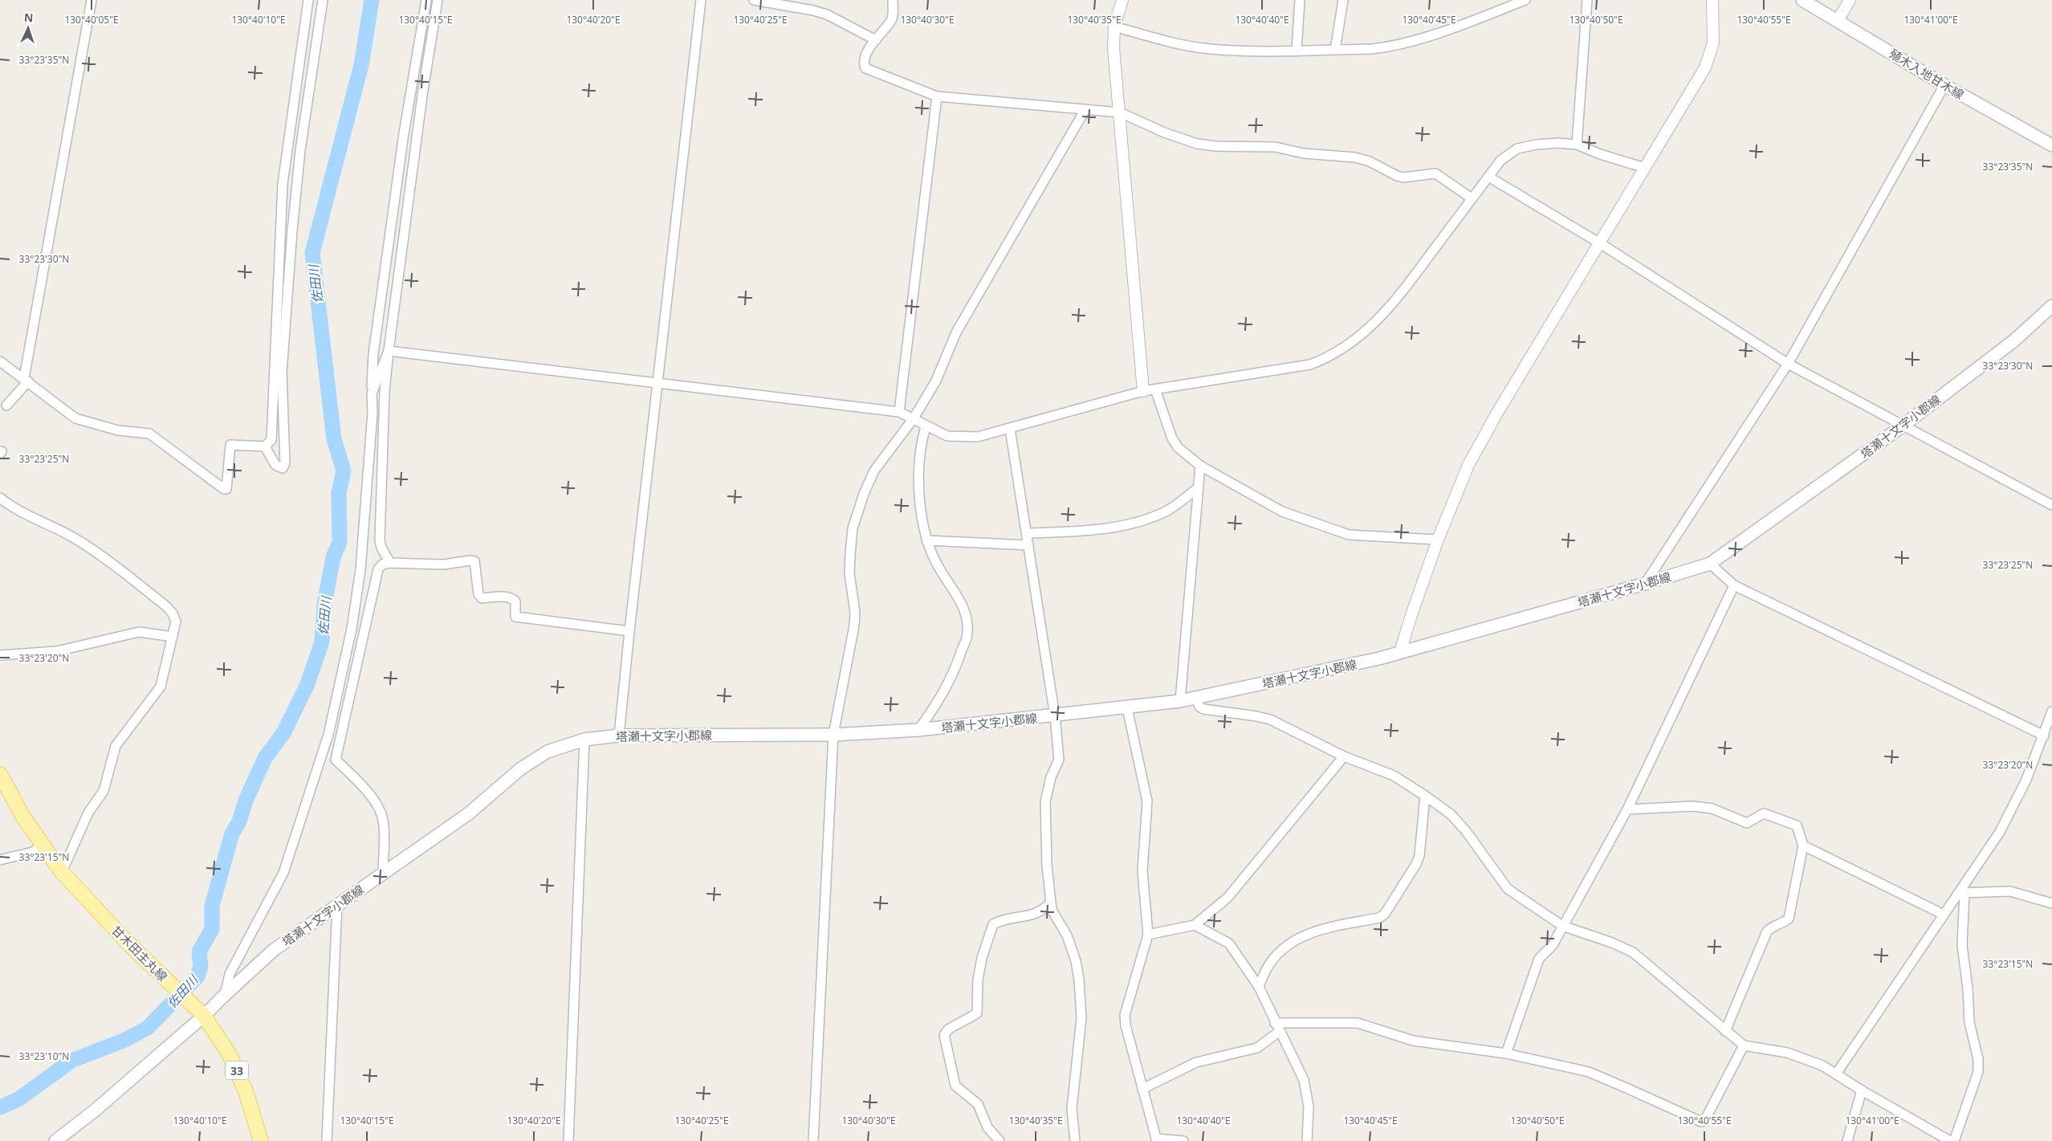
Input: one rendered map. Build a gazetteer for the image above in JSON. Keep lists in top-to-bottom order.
{
  "streets": {
    "main road": [
      "殖木入地甘木線",
      "塔瀬十文字小郡線",
      "甘木田主丸線",
      "33"
    ]
  },
  "crossings": [
    ["塔瀬十文字小郡線", "甘木田主丸線"]
  ],
  "water": ["佐田川"],
  "north": "top",
  "coordinates": [
    "130°40'05\"E",
    "130°40'10\"E",
    "130°40'15\"E",
    "130°40'20\"E",
    "130°40'25\"E",
    "130°40'30\"E",
    "130°40'35\"E",
    "130°40'40\"E",
    "130°40'45\"E",
    "130°40'50\"E",
    "130°40'55\"E",
    "130°41'00\"E",
    "33°23'35\"N",
    "33°23'30\"N",
    "33°23'25\"N",
    "33°23'20\"N",
    "33°23'15\"N",
    "33°23'10\"N"
  ]
}
